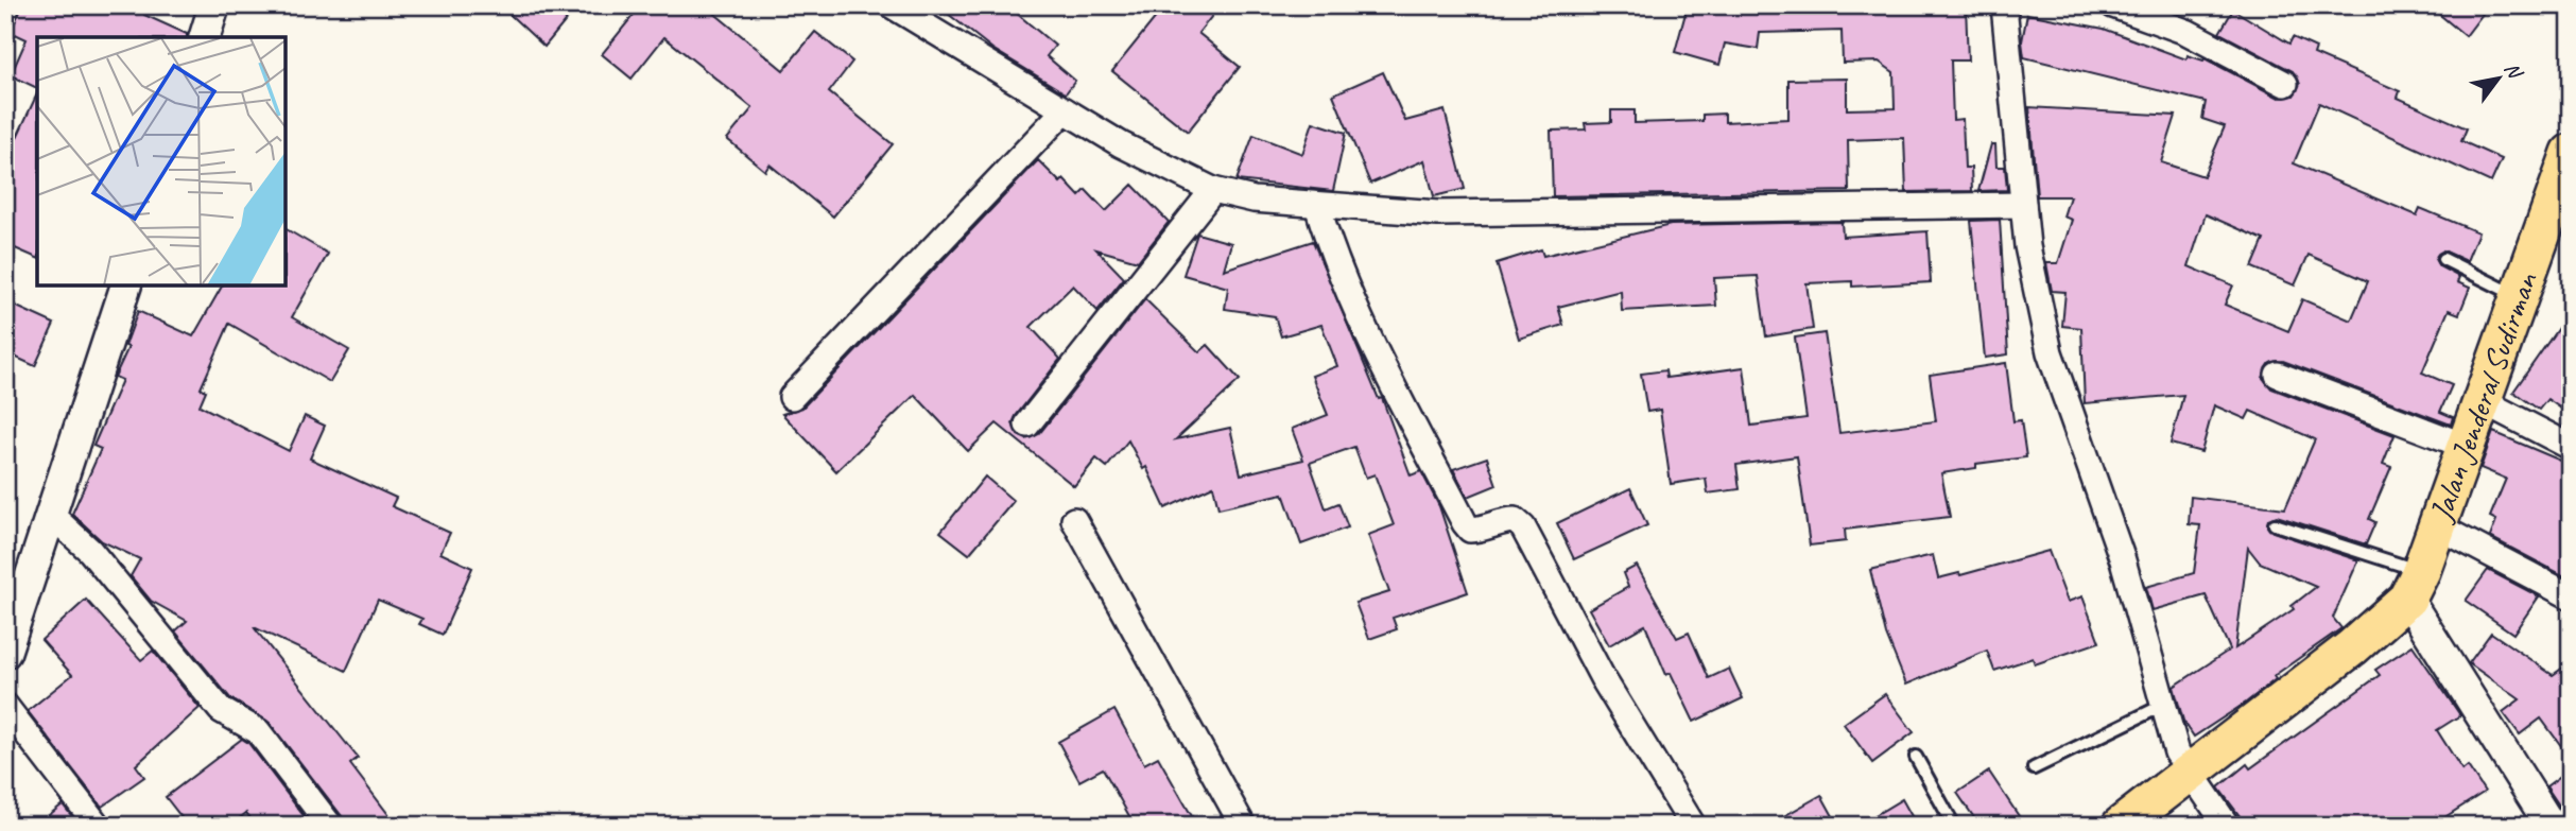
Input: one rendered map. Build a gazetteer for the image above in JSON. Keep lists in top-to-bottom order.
{
  "streets": {
    "main road": ["Jalan Jenderal Sudirman"]
  },
  "north": "top right"
}
